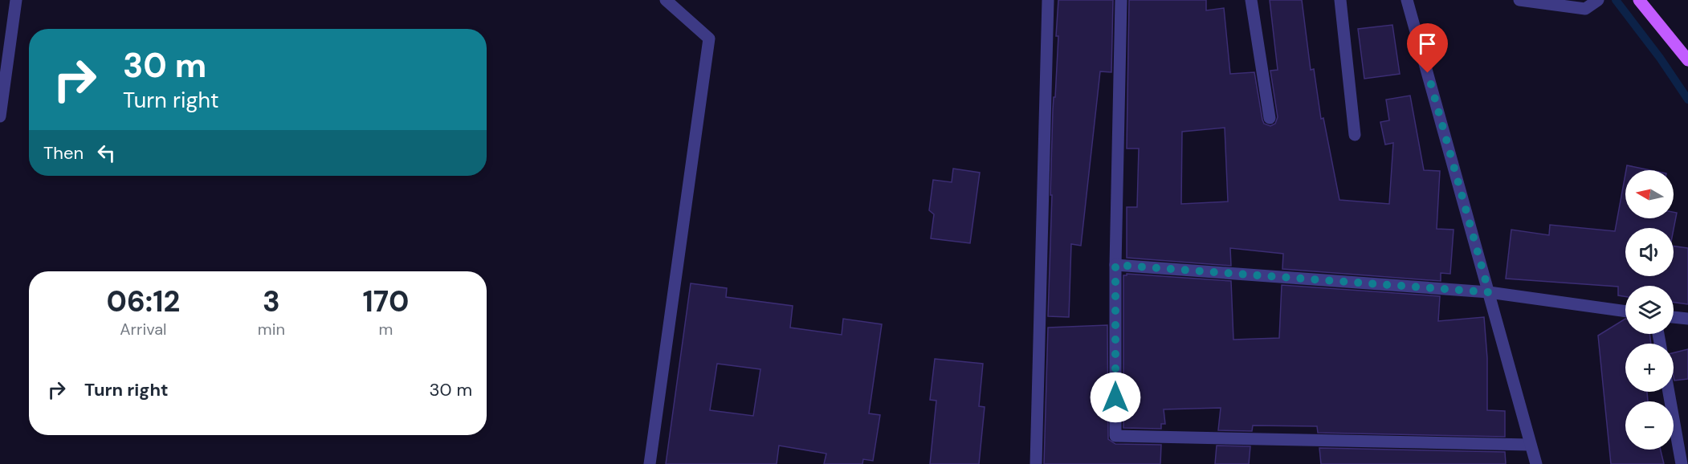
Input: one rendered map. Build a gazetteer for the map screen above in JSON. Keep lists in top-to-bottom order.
{
  "north": "left",
  "page": {
    "turn": ["30 m", "Turn right"],
    "then": "Then",
    "map_buttons": ["+", "−"],
    "eta": [
      "06:12",
      "Arrival",
      "3",
      "min",
      "170",
      "m"
    ],
    "list": [
      {
        "name": "Turn right",
        "value": "30 m"
      }
    ]
  }
}
